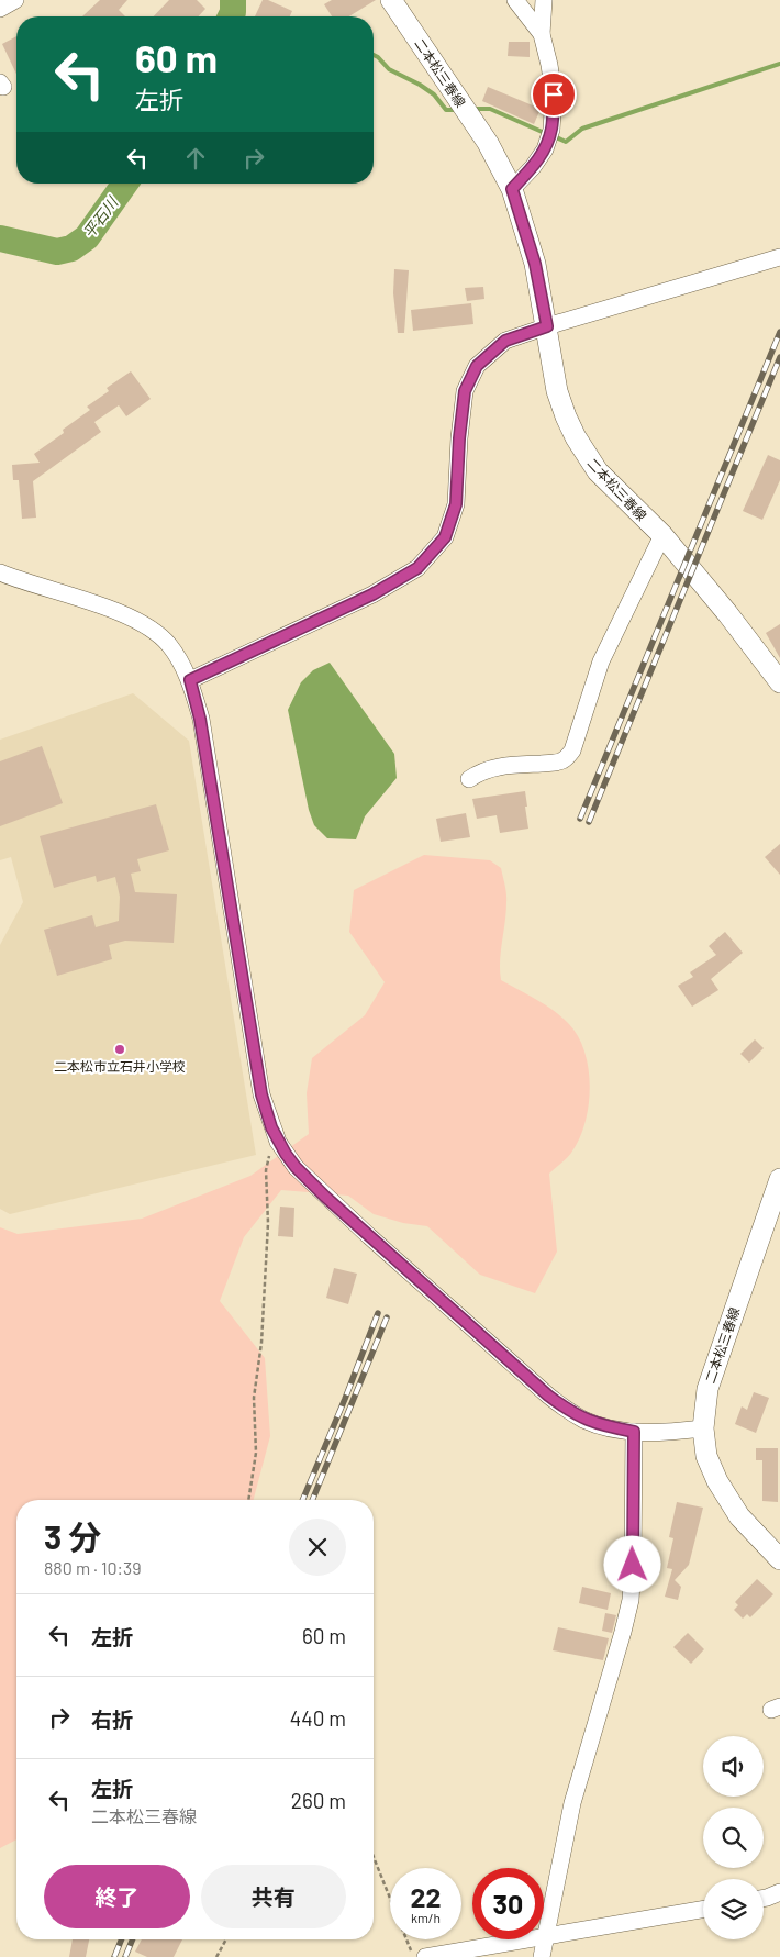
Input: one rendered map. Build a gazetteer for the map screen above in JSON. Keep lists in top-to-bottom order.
{
  "streets": {
    "main road": ["二本松三春線"]
  },
  "water": ["平石川"],
  "places": ["二本松市立石井小学校"],
  "page": {
    "turn": ["60 m", "左折"],
    "heading": ["3 分", "880 m · 10:39"],
    "list": [
      {
        "name": "左折",
        "value": "60 m"
      },
      {
        "name": "右折",
        "value": "440 m"
      },
      {
        "name": "左折",
        "note": "二本松三春線",
        "value": "260 m"
      }
    ],
    "buttons": ["終了", "共有"],
    "speed": "22 km/h",
    "limit": "30"
  }
}
